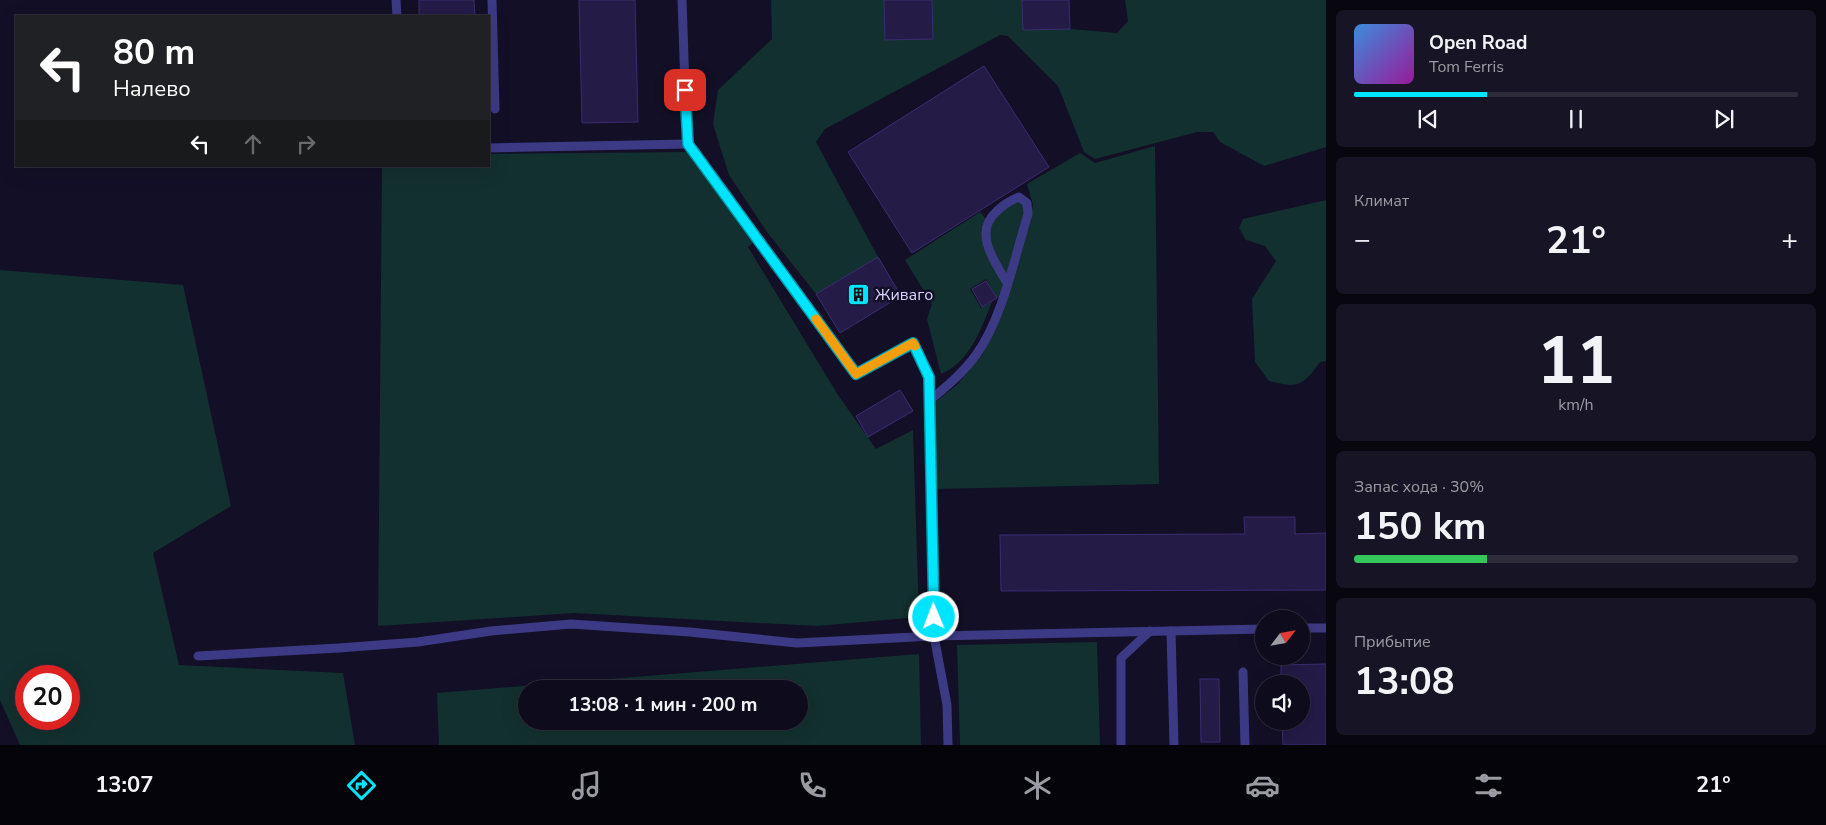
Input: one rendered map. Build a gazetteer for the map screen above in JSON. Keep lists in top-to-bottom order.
{
  "places": {
    "building": ["Живаго"]
  },
  "north": "top right",
  "page": {
    "turn": ["80 m", "Налево"],
    "song": ["Open Road", "Tom Ferris"],
    "tile": [
      "Климат",
      ["11", "km/h"],
      ["Запас хода · 30%", "150 km"],
      ["Прибытие", "13:08"]
    ],
    "heat": ["−", "21°", "+"],
    "limit": "20",
    "trip": "13:08 · 1 мин · 200 m",
    "tabs": ["13:07", "21°"]
  }
}
